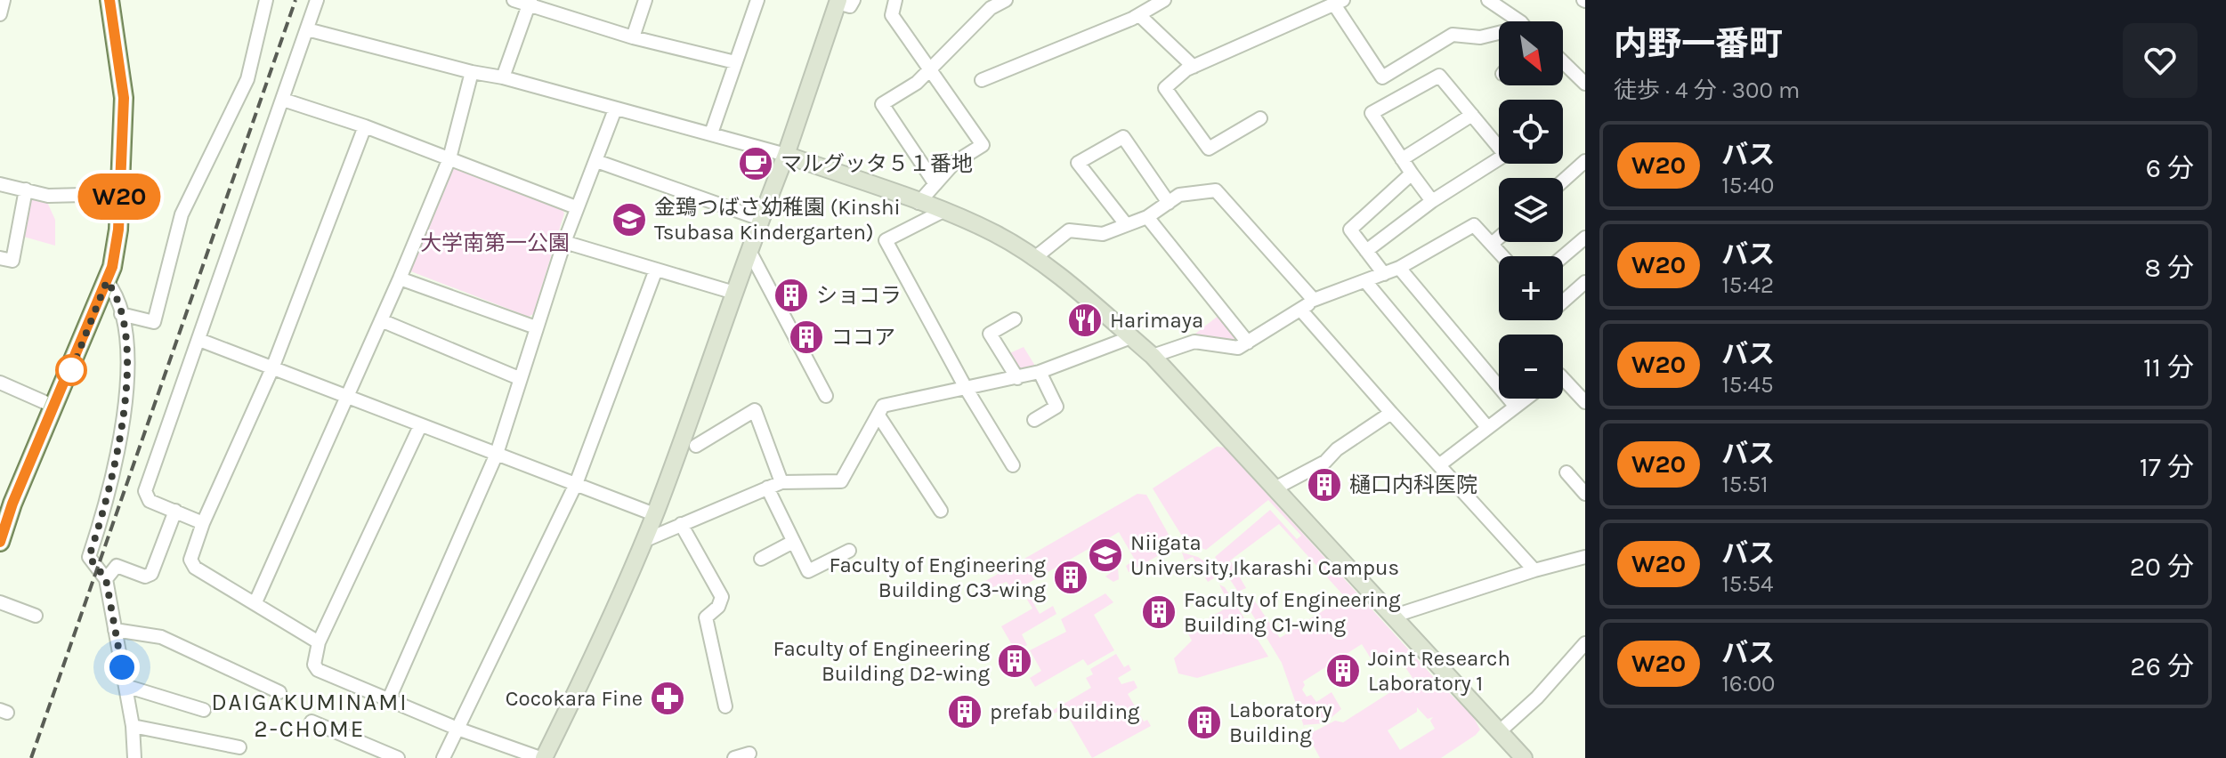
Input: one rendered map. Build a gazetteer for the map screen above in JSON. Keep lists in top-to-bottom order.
{
  "districts": ["DAIGAKUMINAMI 2-CHOME"],
  "parks": ["大学南第一公園"],
  "places": {
    "cafe": ["マルグッタ５１番地"],
    "school or university": ["金鵄つばさ幼稚園 (Kinshi Tsubasa Kindergarten)", "Niigata University,Ikarashi Campus"],
    "building": [
      "ショコラ",
      "ココア",
      "樋口内科医院",
      "Faculty of Engineering Building C3-wing",
      "Faculty of Engineering Building C1-wing",
      "Faculty of Engineering Building D2-wing",
      "Joint Research Laboratory 1",
      "prefab building",
      "Laboratory Building"
    ],
    "restaurant": ["Harimaya"],
    "pharmacy": ["Cocokara Fine"]
  },
  "lines": ["bus line W20"],
  "north": "bottom right",
  "page": {
    "on_map": "W20",
    "heading": ["内野一番町", "徒歩 · 4 分 · 300 m"],
    "map_buttons": ["+", "−"],
    "list": [
      {
        "mark": "W20",
        "name": "バス",
        "note": "15:40",
        "value": "6 分"
      },
      {
        "mark": "W20",
        "name": "バス",
        "note": "15:42",
        "value": "8 分"
      },
      {
        "mark": "W20",
        "name": "バス",
        "note": "15:45",
        "value": "11 分"
      },
      {
        "mark": "W20",
        "name": "バス",
        "note": "15:51",
        "value": "17 分"
      },
      {
        "mark": "W20",
        "name": "バス",
        "note": "15:54",
        "value": "20 分"
      },
      {
        "mark": "W20",
        "name": "バス",
        "note": "16:00",
        "value": "26 分"
      }
    ]
  }
}
